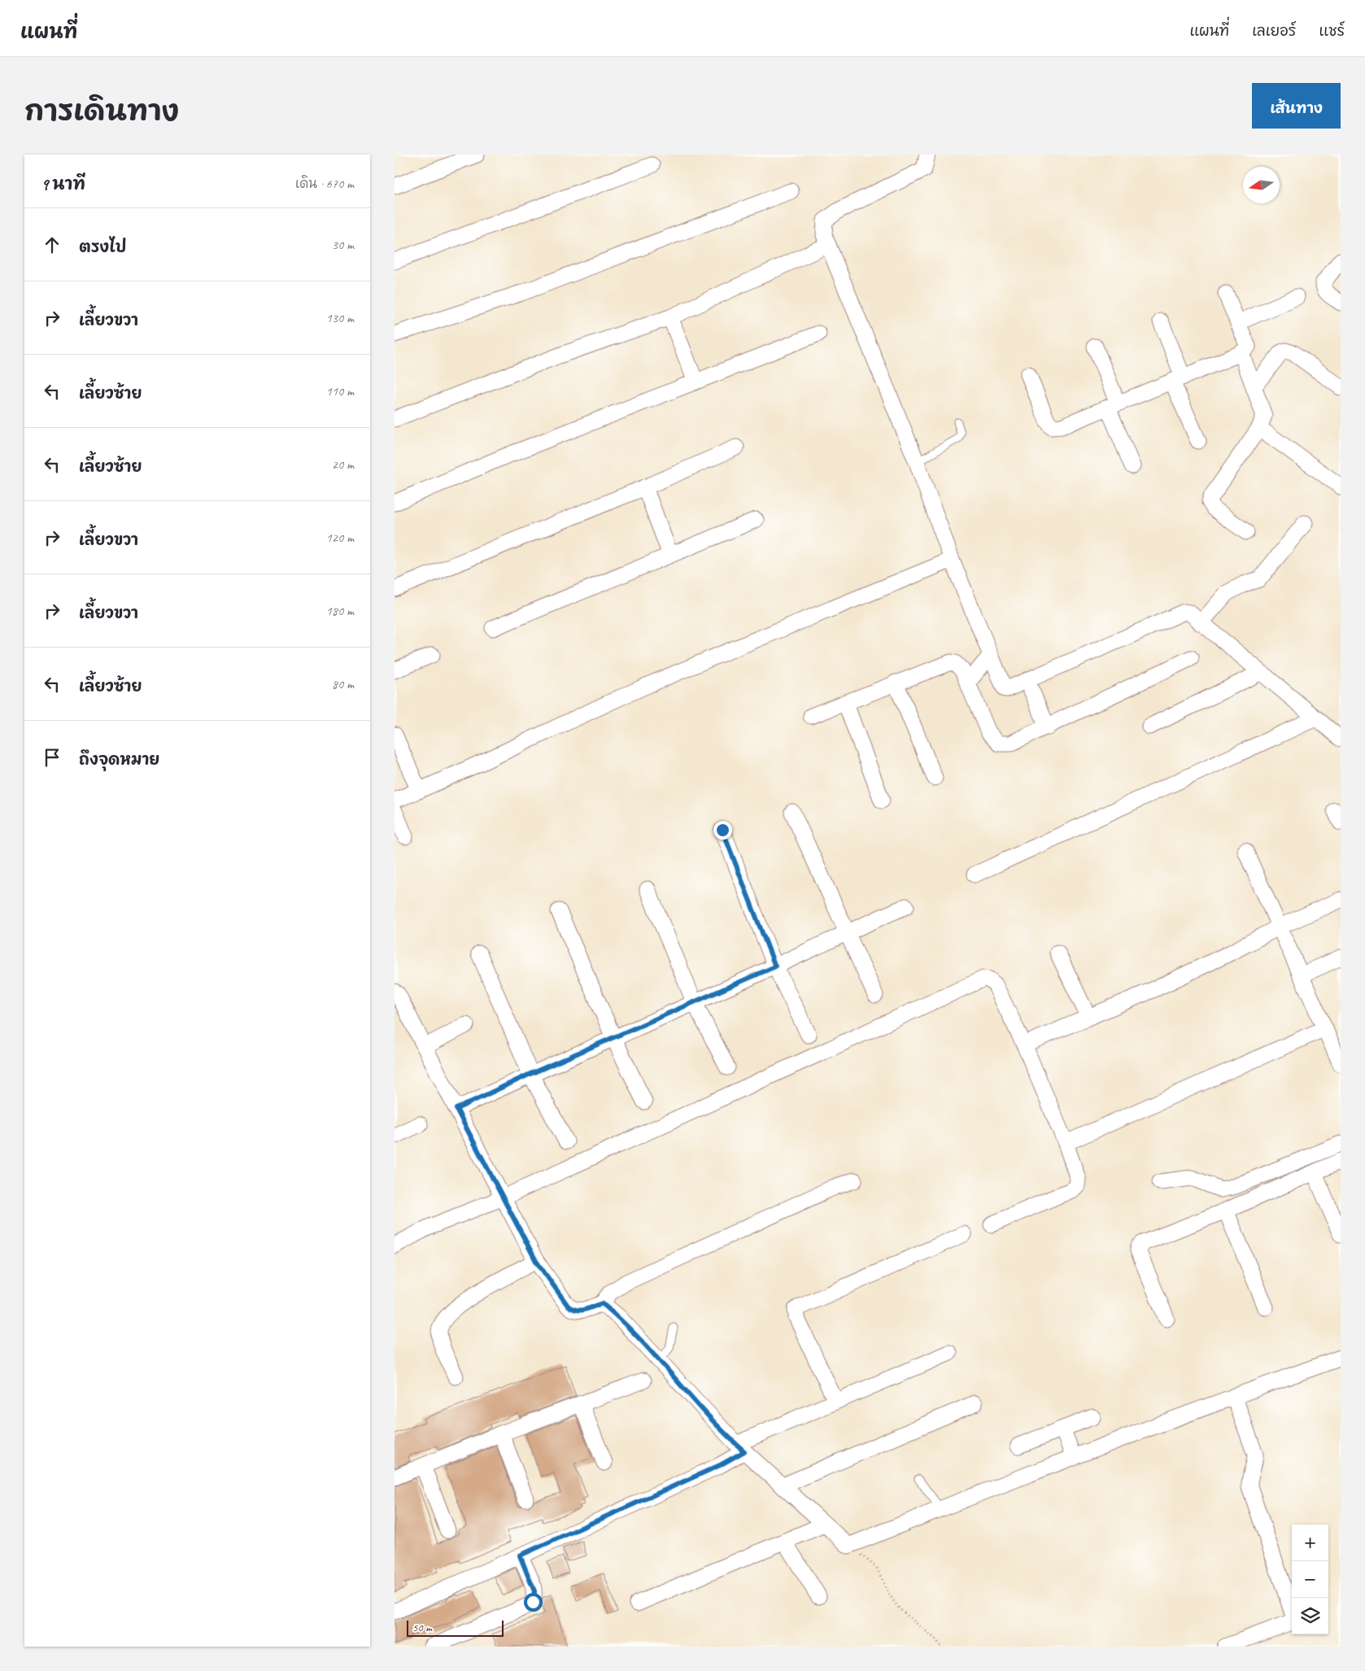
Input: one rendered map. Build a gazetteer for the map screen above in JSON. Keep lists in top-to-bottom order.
{
  "scale_bar": "50 m",
  "north": "left",
  "page": {
    "header": "แผนที่",
    "nav": ["แผนที่", "เลเยอร์", "แชร์"],
    "title": "การเดินทาง",
    "buttons": "เส้นทาง",
    "heading": ["9 นาที", "เดิน · 670 m"],
    "list": [
      ["ตรงไป", "30 m"],
      ["เลี้ยวขวา", "130 m"],
      ["เลี้ยวซ้าย", "110 m"],
      ["เลี้ยวซ้าย", "20 m"],
      ["เลี้ยวขวา", "120 m"],
      ["เลี้ยวขวา", "180 m"],
      ["เลี้ยวซ้าย", "80 m"],
      "ถึงจุดหมาย"
    ],
    "map_buttons": ["+", "−"],
    "scale": "50 m"
  }
}
